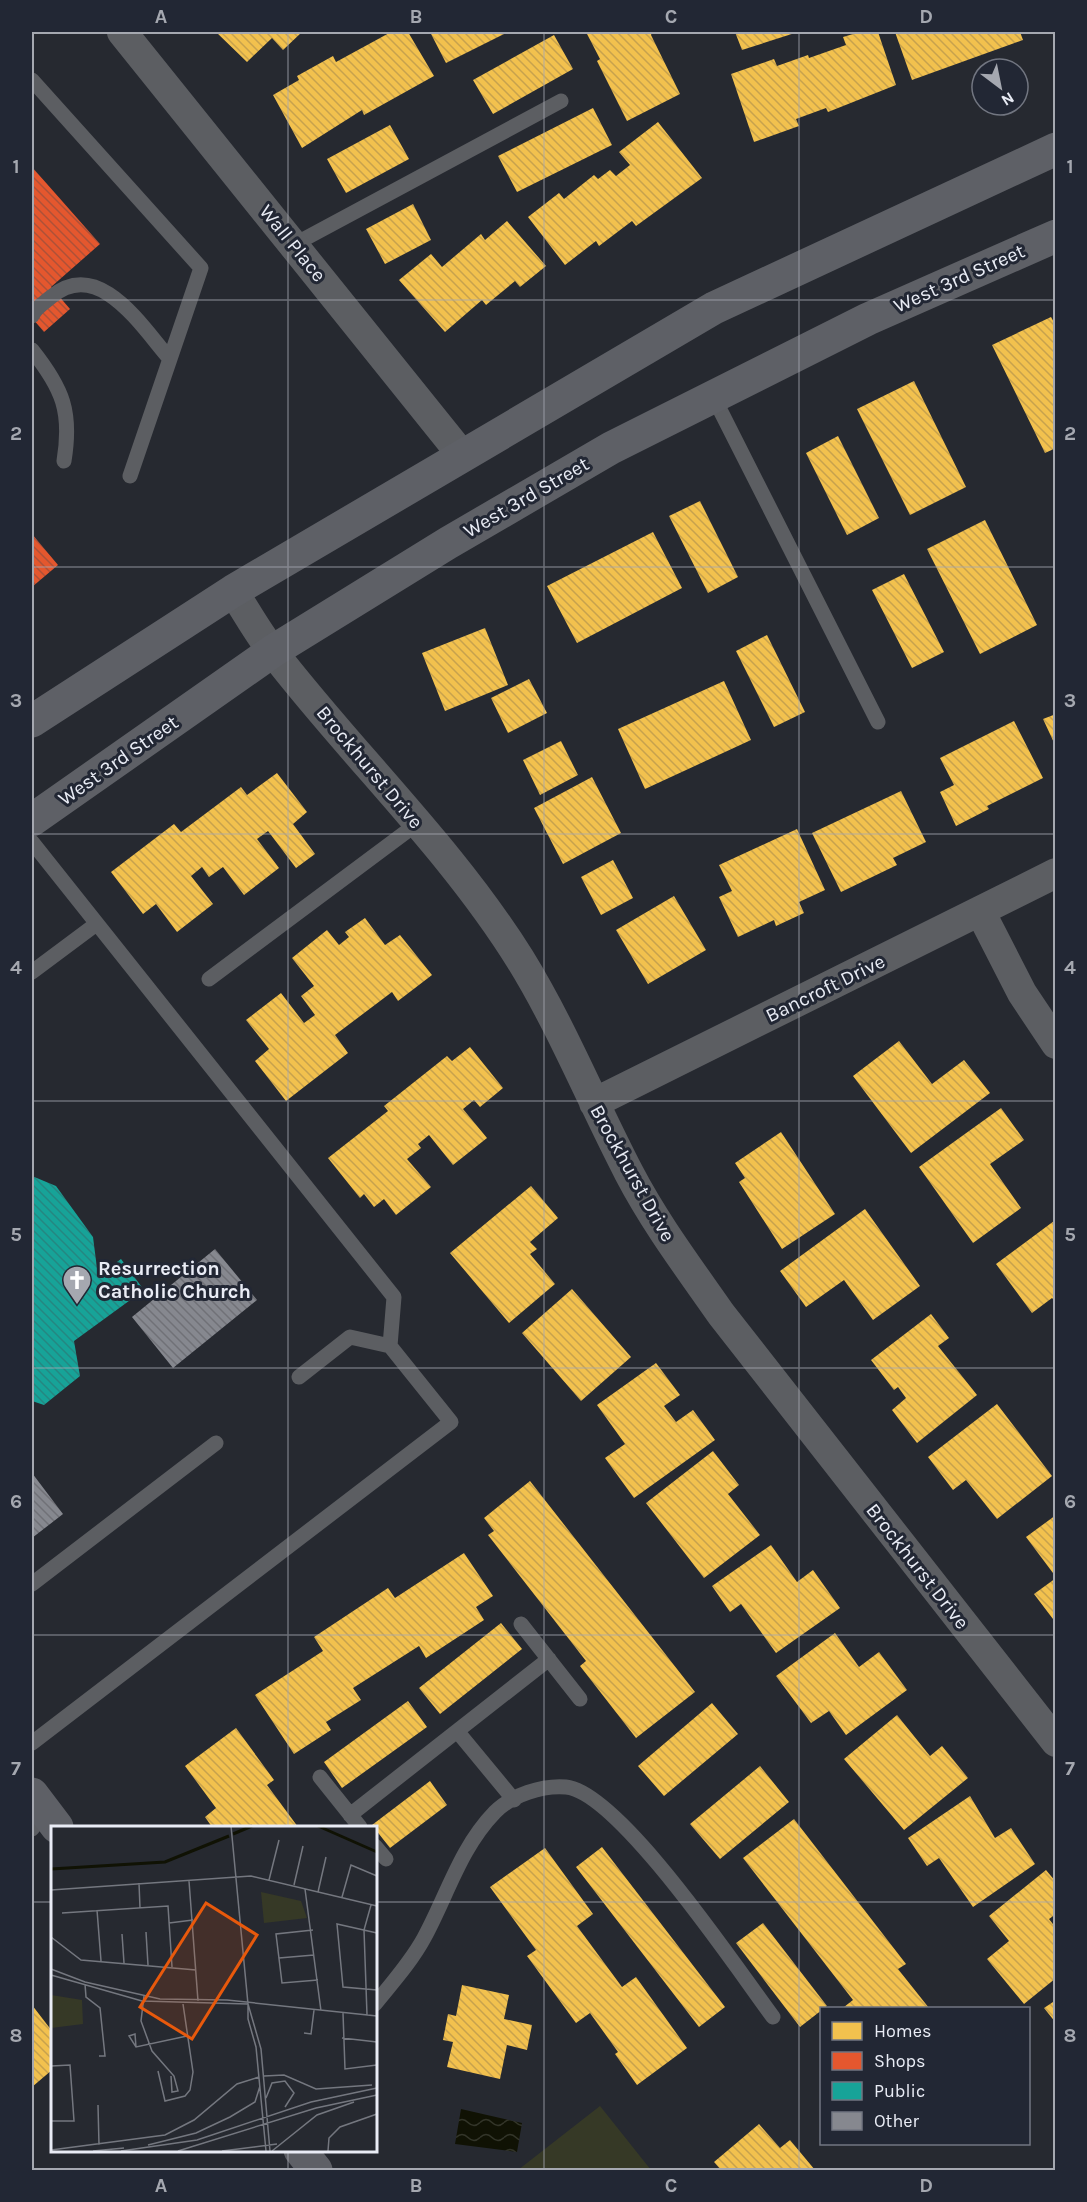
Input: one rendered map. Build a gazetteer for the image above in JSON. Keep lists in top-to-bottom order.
{
  "streets": {
    "main road": ["West 3rd Street"],
    "street": ["Wall Place", "Brockhurst Drive", "Bancroft Drive"]
  },
  "crossings": [
    ["West 3rd Street", "Brockhurst Drive"],
    ["Brockhurst Drive", "Bancroft Drive"]
  ],
  "places": {
    "church": ["Resurrection Catholic Church"]
  },
  "legend": [
    "Homes",
    "Shops",
    "Public",
    "Other"
  ],
  "north": "bottom right",
  "grid": {
    "columns": [
      "A",
      "B",
      "C",
      "D"
    ],
    "rows": [
      "1",
      "2",
      "3",
      "4",
      "5",
      "6",
      "7",
      "8"
    ]
  }
}
